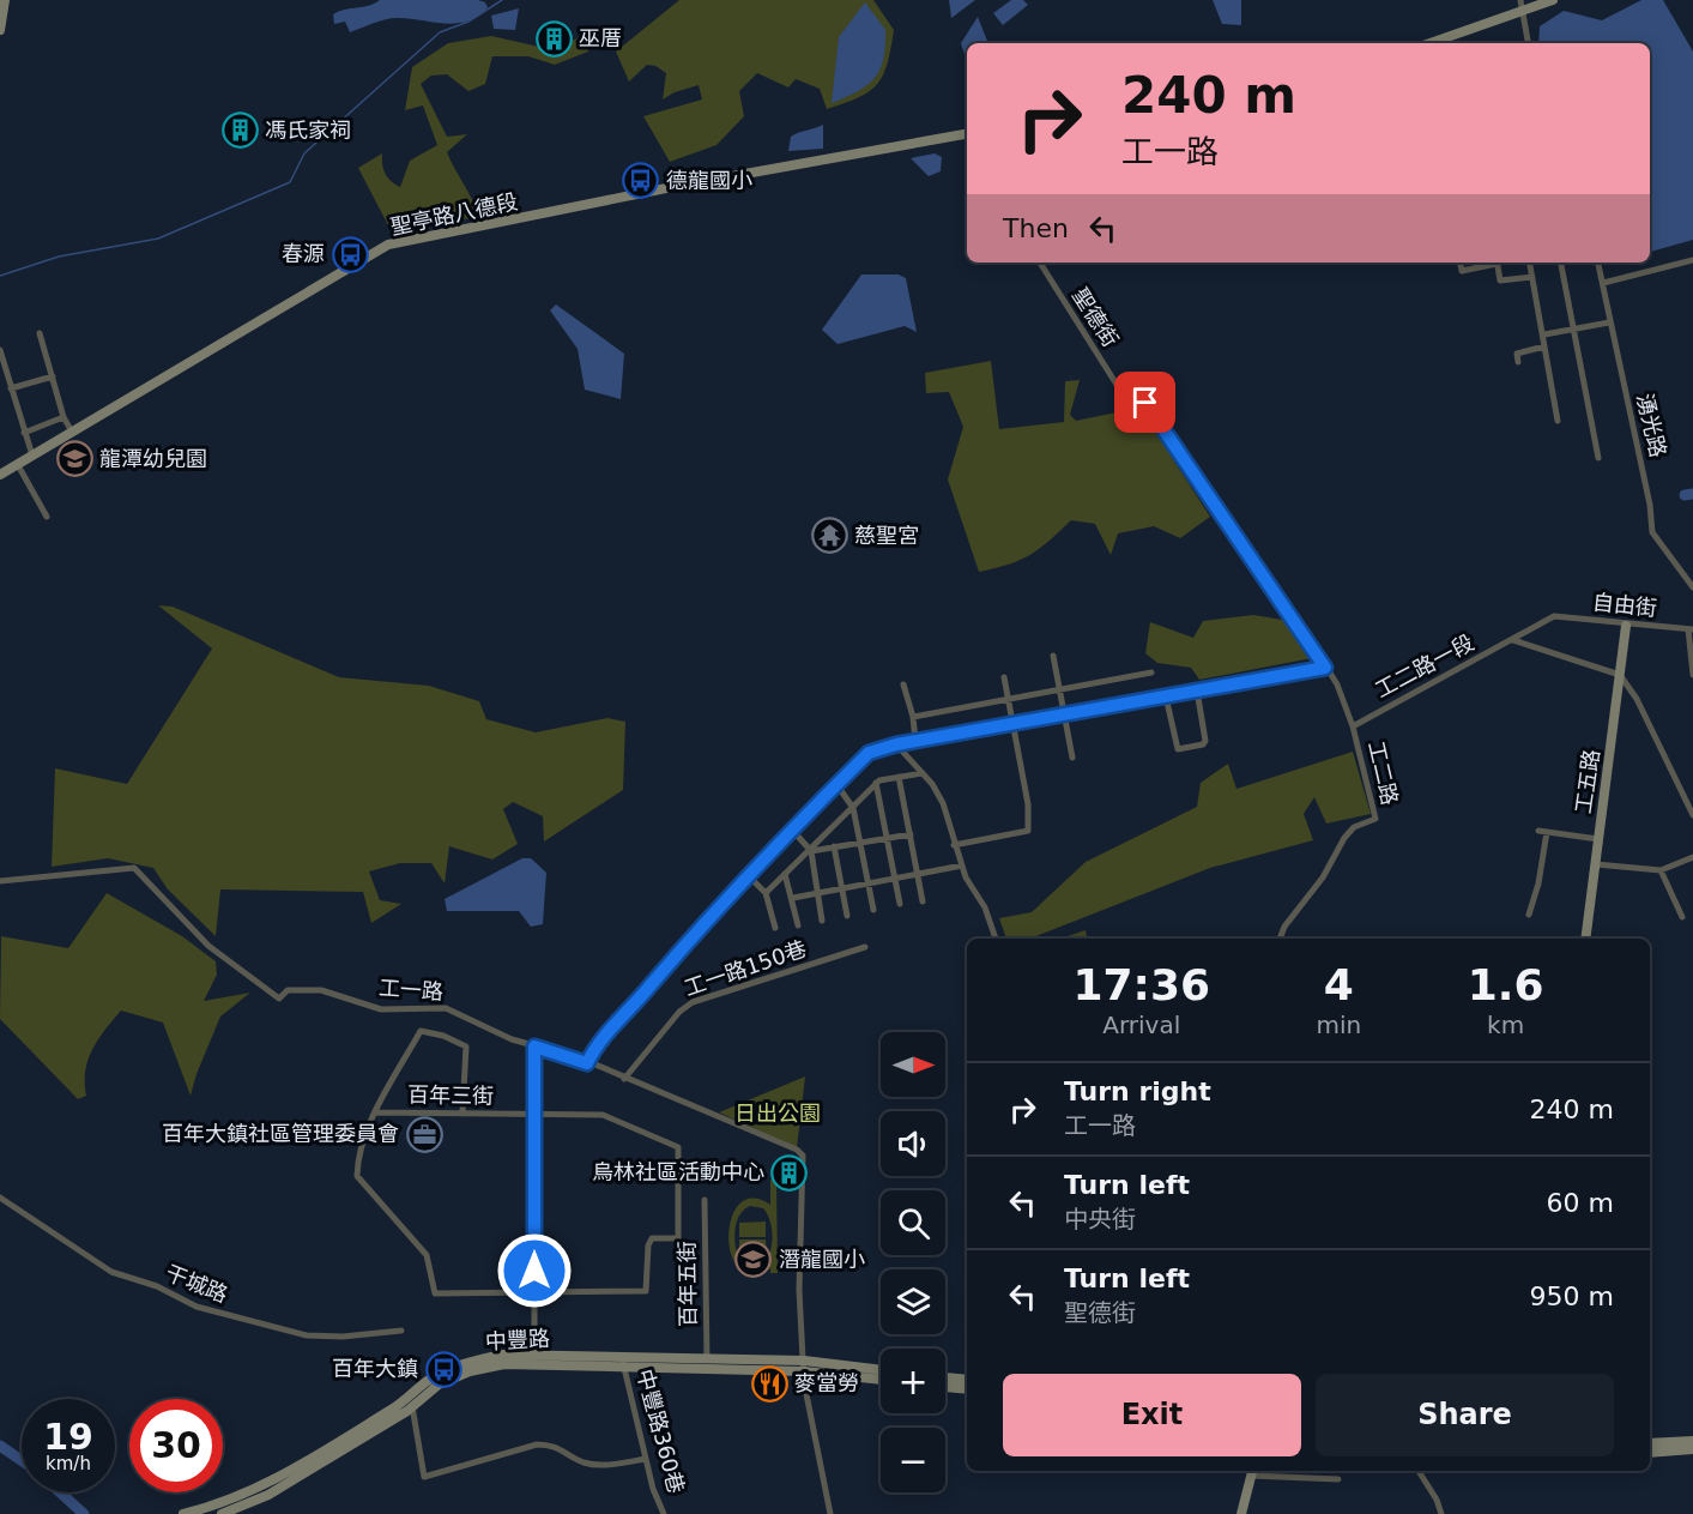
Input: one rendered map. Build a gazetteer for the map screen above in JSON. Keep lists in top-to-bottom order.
{
  "streets": {
    "street": [
      "聖亭路八德段",
      "聖德街",
      "湧光路",
      "自由街",
      "工二路一段",
      "工二路",
      "工五路",
      "工一路150巷",
      "工一路",
      "百年三街",
      "干城路",
      "百年五街",
      "中豐路",
      "中豐路360巷"
    ]
  },
  "crossings": [
    ["聖德街", "工二路"],
    ["自由街", "工二路一段"],
    ["自由街", "工五路"],
    ["工二路一段", "工二路"],
    ["工一路150巷", "工一路"],
    ["工一路", "中豐路"],
    ["百年五街", "中豐路"],
    ["中豐路", "中豐路360巷"]
  ],
  "parks": ["日出公園"],
  "places": {
    "building": ["巫厝", "馮氏家祠", "烏林社區活動中心"],
    "bus stop": ["德龍國小", "春源", "百年大鎮"],
    "school or university": ["龍潭幼兒園", "潛龍國小"],
    "temple": ["慈聖宮"],
    "office": ["百年大鎮社區管理委員會"],
    "restaurant": ["麥當勞"]
  },
  "north": "right",
  "page": {
    "turn": ["240 m", "工一路"],
    "then": "Then",
    "eta": [
      "17:36",
      "Arrival",
      "4",
      "min",
      "1.6",
      "km"
    ],
    "map_buttons": ["+", "−"],
    "list": [
      {
        "name": "Turn right",
        "note": "工一路",
        "value": "240 m"
      },
      {
        "name": "Turn left",
        "note": "中央街",
        "value": "60 m"
      },
      {
        "name": "Turn left",
        "note": "聖德街",
        "value": "950 m"
      }
    ],
    "buttons": ["Exit", "Share"],
    "speed": "19 km/h",
    "limit": "30"
  }
}
